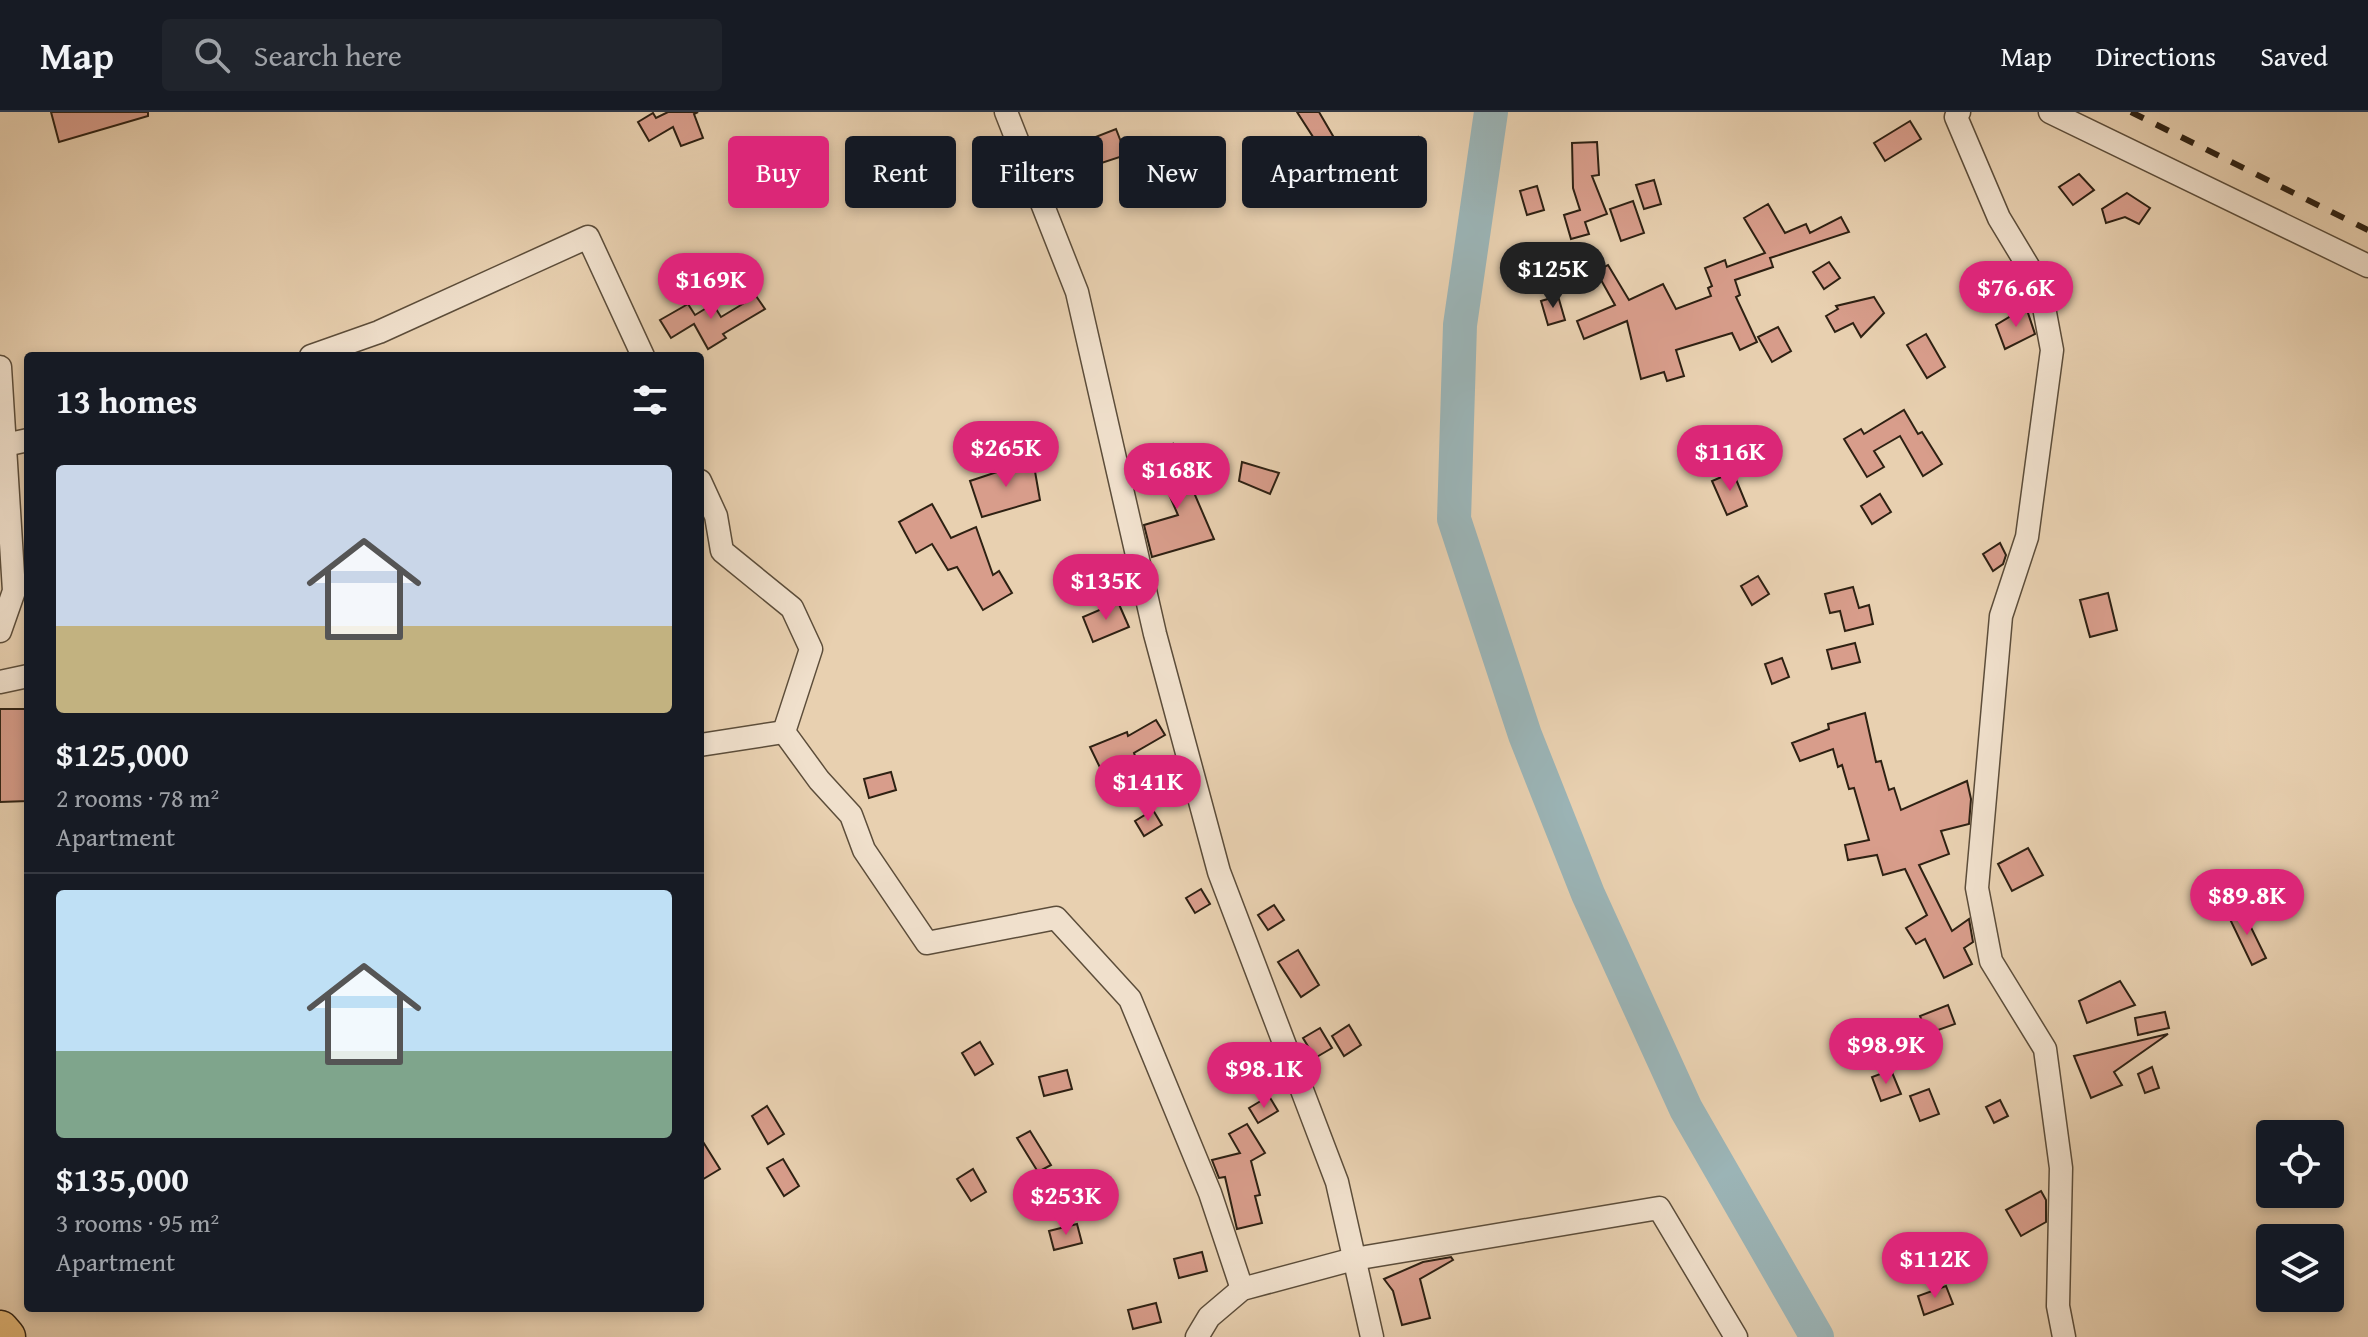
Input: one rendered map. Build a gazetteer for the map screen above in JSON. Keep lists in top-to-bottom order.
{
  "page": {
    "header": "Map",
    "search": "Search here",
    "nav": ["Map", "Directions", "Saved"],
    "chip": [
      "Buy",
      "Rent",
      "Filters",
      "New",
      "Apartment"
    ],
    "price": [
      "$125K",
      "$169K",
      "$76.6K",
      "$265K",
      "$116K",
      "$168K",
      "$135K",
      "$141K",
      "$89.8K",
      "$98.9K",
      "$98.1K",
      "$253K",
      "$112K"
    ],
    "heading": "13 homes",
    "list": [
      {
        "name": "$125,000",
        "note": "2 rooms · 78 m² · Apartment"
      },
      {
        "name": "$135,000",
        "note": "3 rooms · 95 m² · Apartment"
      }
    ]
  }
}
